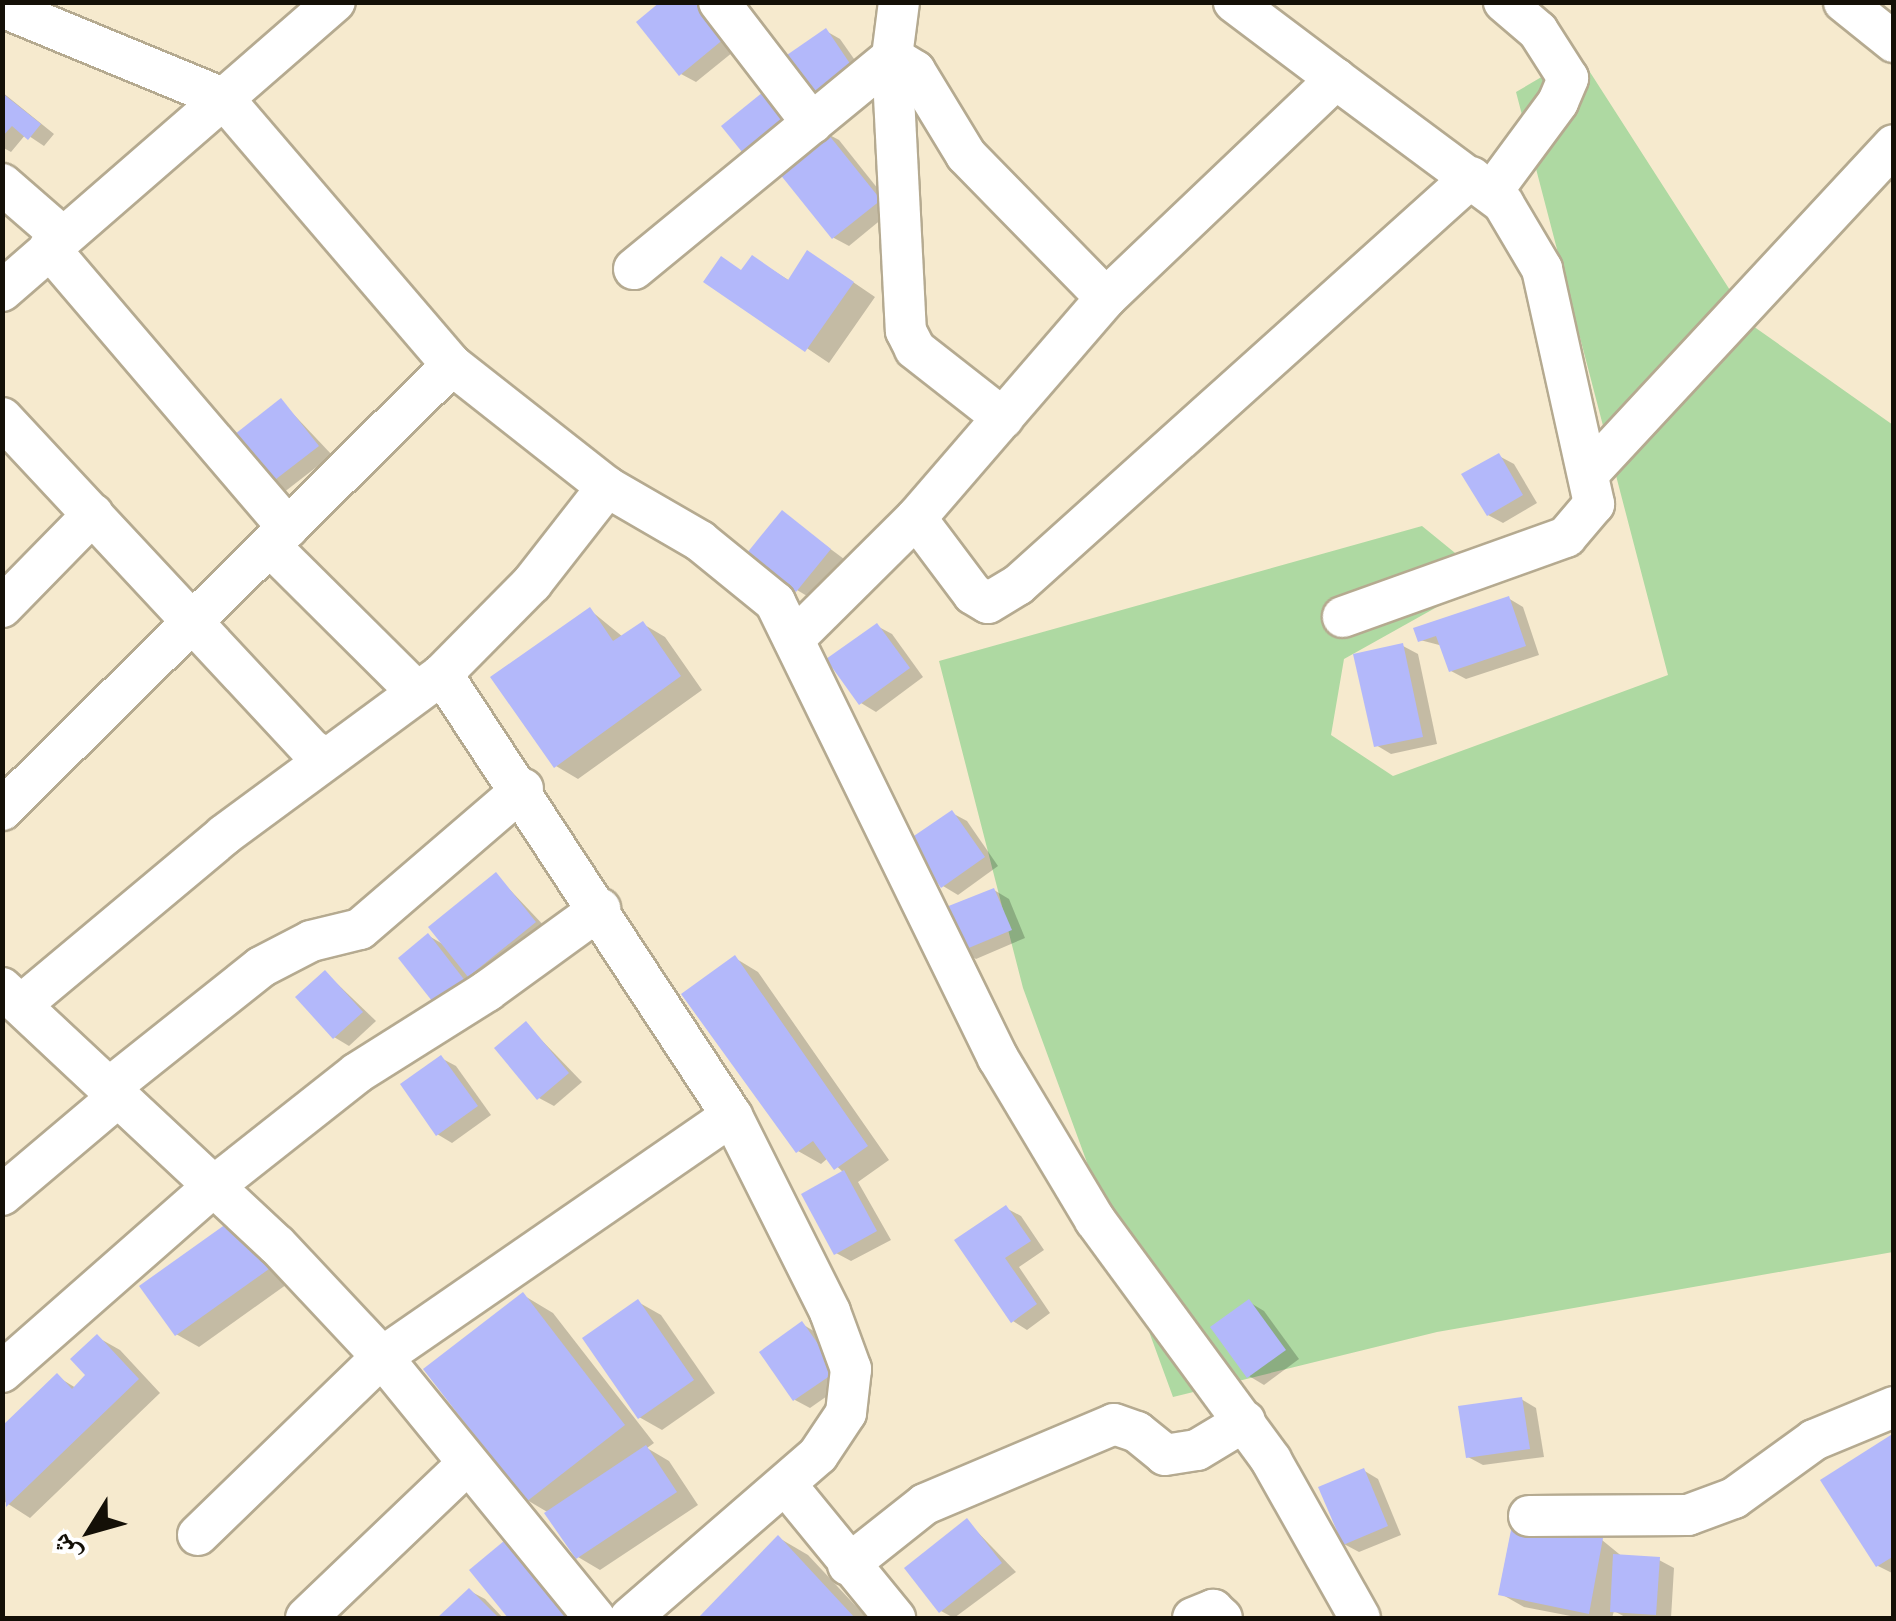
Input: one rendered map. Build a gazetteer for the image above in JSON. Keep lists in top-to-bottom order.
{
  "north": "bottom left"
}
